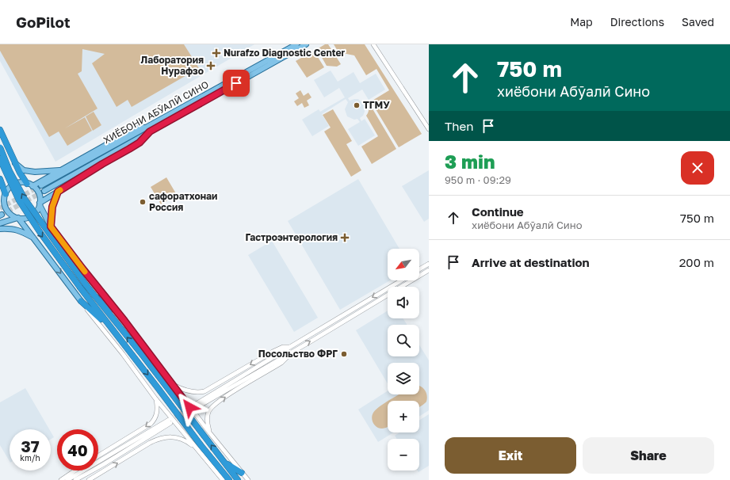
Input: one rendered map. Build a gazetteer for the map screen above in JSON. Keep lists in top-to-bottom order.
{
  "streets": {
    "main road": ["ХИЁБОНИ АБӮАЛӢ СИНО"]
  },
  "places": {
    "health": ["Nurafzo Diagnostic Center", "Лаборатория Нурафзо", "Гастроэнтерология"],
    "other": ["ТГМУ", "сафоратхонаи Россия", "Посольство ФРГ"]
  },
  "north": "bottom left",
  "page": {
    "header": "GoPilot",
    "nav": ["Map", "Directions", "Saved"],
    "turn": ["750 m", "хиёбони Абӯалӣ Сино"],
    "then": "Then",
    "heading": ["3 min", "950 m · 09:29"],
    "list": [
      {
        "name": "Continue",
        "note": "хиёбони Абӯалӣ Сино",
        "value": "750 m"
      },
      {
        "name": "Arrive at destination",
        "value": "200 m"
      }
    ],
    "map_buttons": ["+", "−"],
    "speed": "37 km/h",
    "limit": "40",
    "buttons": ["Exit", "Share"]
  }
}
